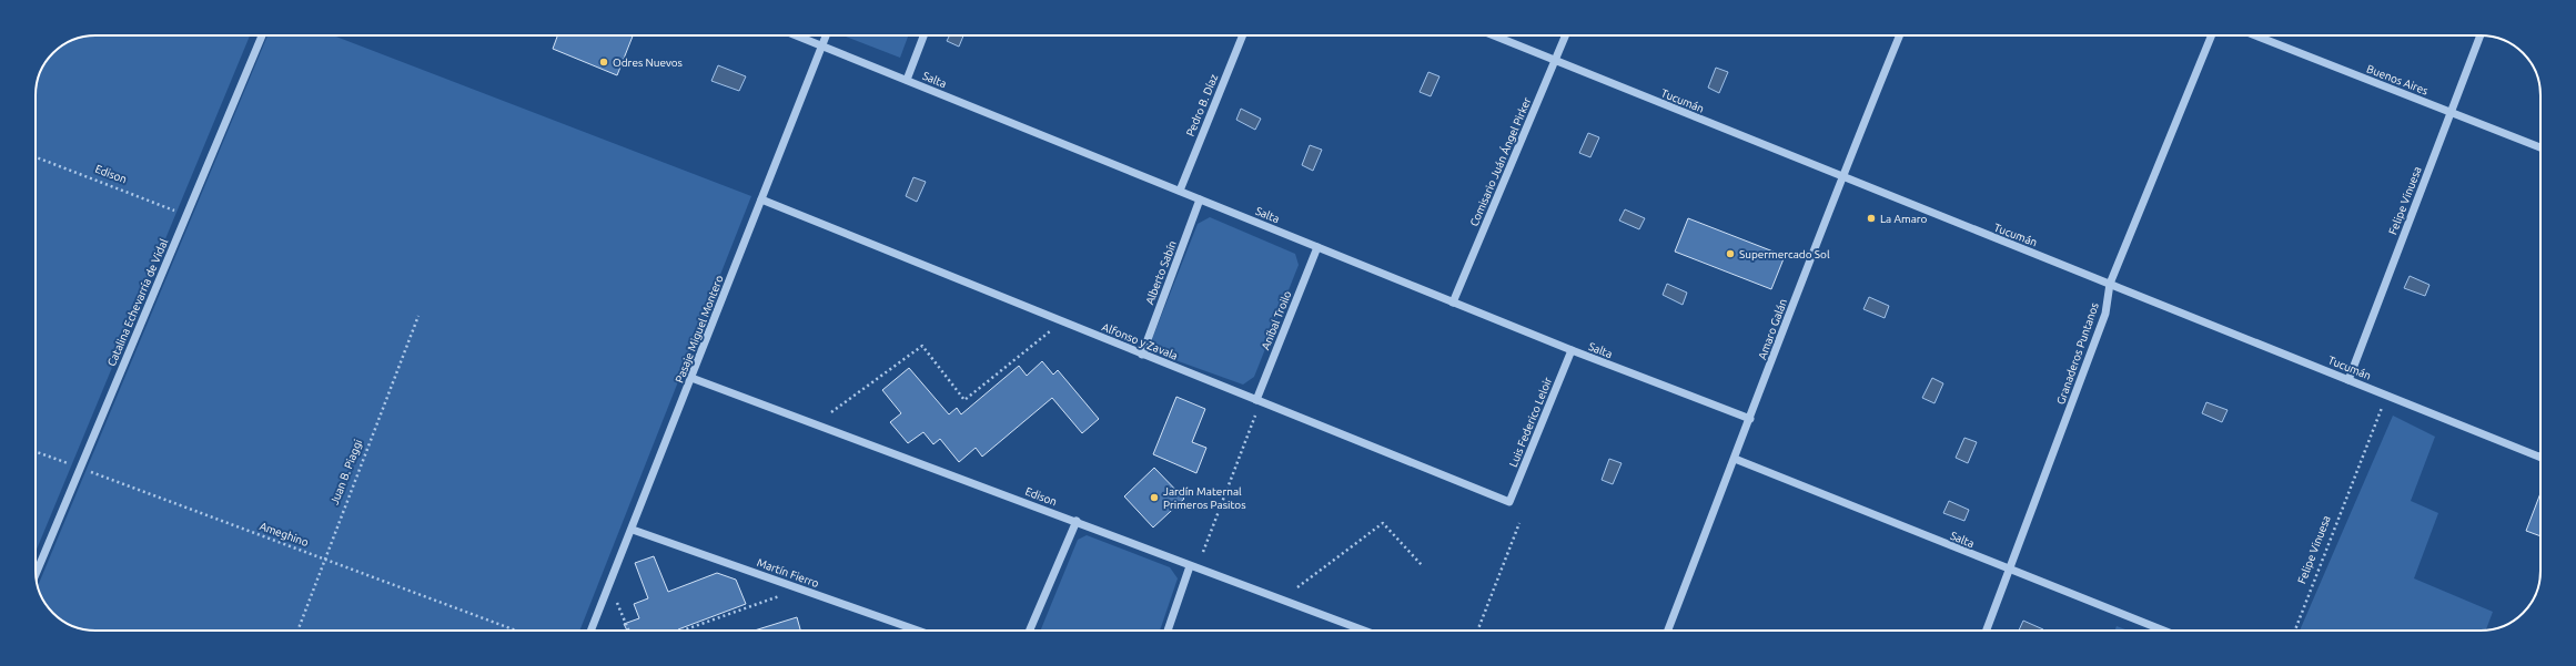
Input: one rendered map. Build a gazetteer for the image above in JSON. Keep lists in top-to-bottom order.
{
  "streets": {
    "street": [
      "Salta",
      "Buenos Aires",
      "Tucumán",
      "Pedro B. Díaz",
      "Comisario Juán Ángel Pirker",
      "Edison",
      "Felipe Vinuesa",
      "Alberto Sabín",
      "Catalina Echevarría de Vidal",
      "Aníbal Troilo",
      "Pasaje Miguel Montero",
      "Amaro Galán",
      "Alfonso y Zavala",
      "Granaderos Puntanos",
      "Luis Federico Leloir",
      "Martín Fierro"
    ],
    "path": ["Juan B. Piaggi", "Ameghino"]
  },
  "crossings": [
    ["Salta", "Pedro B. Díaz"],
    ["Salta", "Comisario Juán Ángel Pirker"],
    ["Salta", "Alberto Sabín"],
    ["Salta", "Aníbal Troilo"],
    ["Salta", "Pasaje Miguel Montero"],
    ["Salta", "Amaro Galán"],
    ["Salta", "Granaderos Puntanos"],
    ["Salta", "Luis Federico Leloir"],
    ["Buenos Aires", "Felipe Vinuesa"],
    ["Tucumán", "Comisario Juán Ángel Pirker"],
    ["Tucumán", "Felipe Vinuesa"],
    ["Tucumán", "Amaro Galán"],
    ["Tucumán", "Granaderos Puntanos"],
    ["Edison", "Catalina Echevarría de Vidal"],
    ["Edison", "Pasaje Miguel Montero"],
    ["Alberto Sabín", "Alfonso y Zavala"],
    ["Catalina Echevarría de Vidal", "Ameghino"],
    ["Aníbal Troilo", "Alfonso y Zavala"],
    ["Pasaje Miguel Montero", "Alfonso y Zavala"],
    ["Pasaje Miguel Montero", "Martín Fierro"],
    ["Alfonso y Zavala", "Luis Federico Leloir"],
    ["Juan B. Piaggi", "Ameghino"]
  ],
  "places": [
    "Odres Nuevos",
    "La Amaro",
    "Supermercado Sol",
    "Jardín Maternal Primeros Pasitos"
  ]
}
